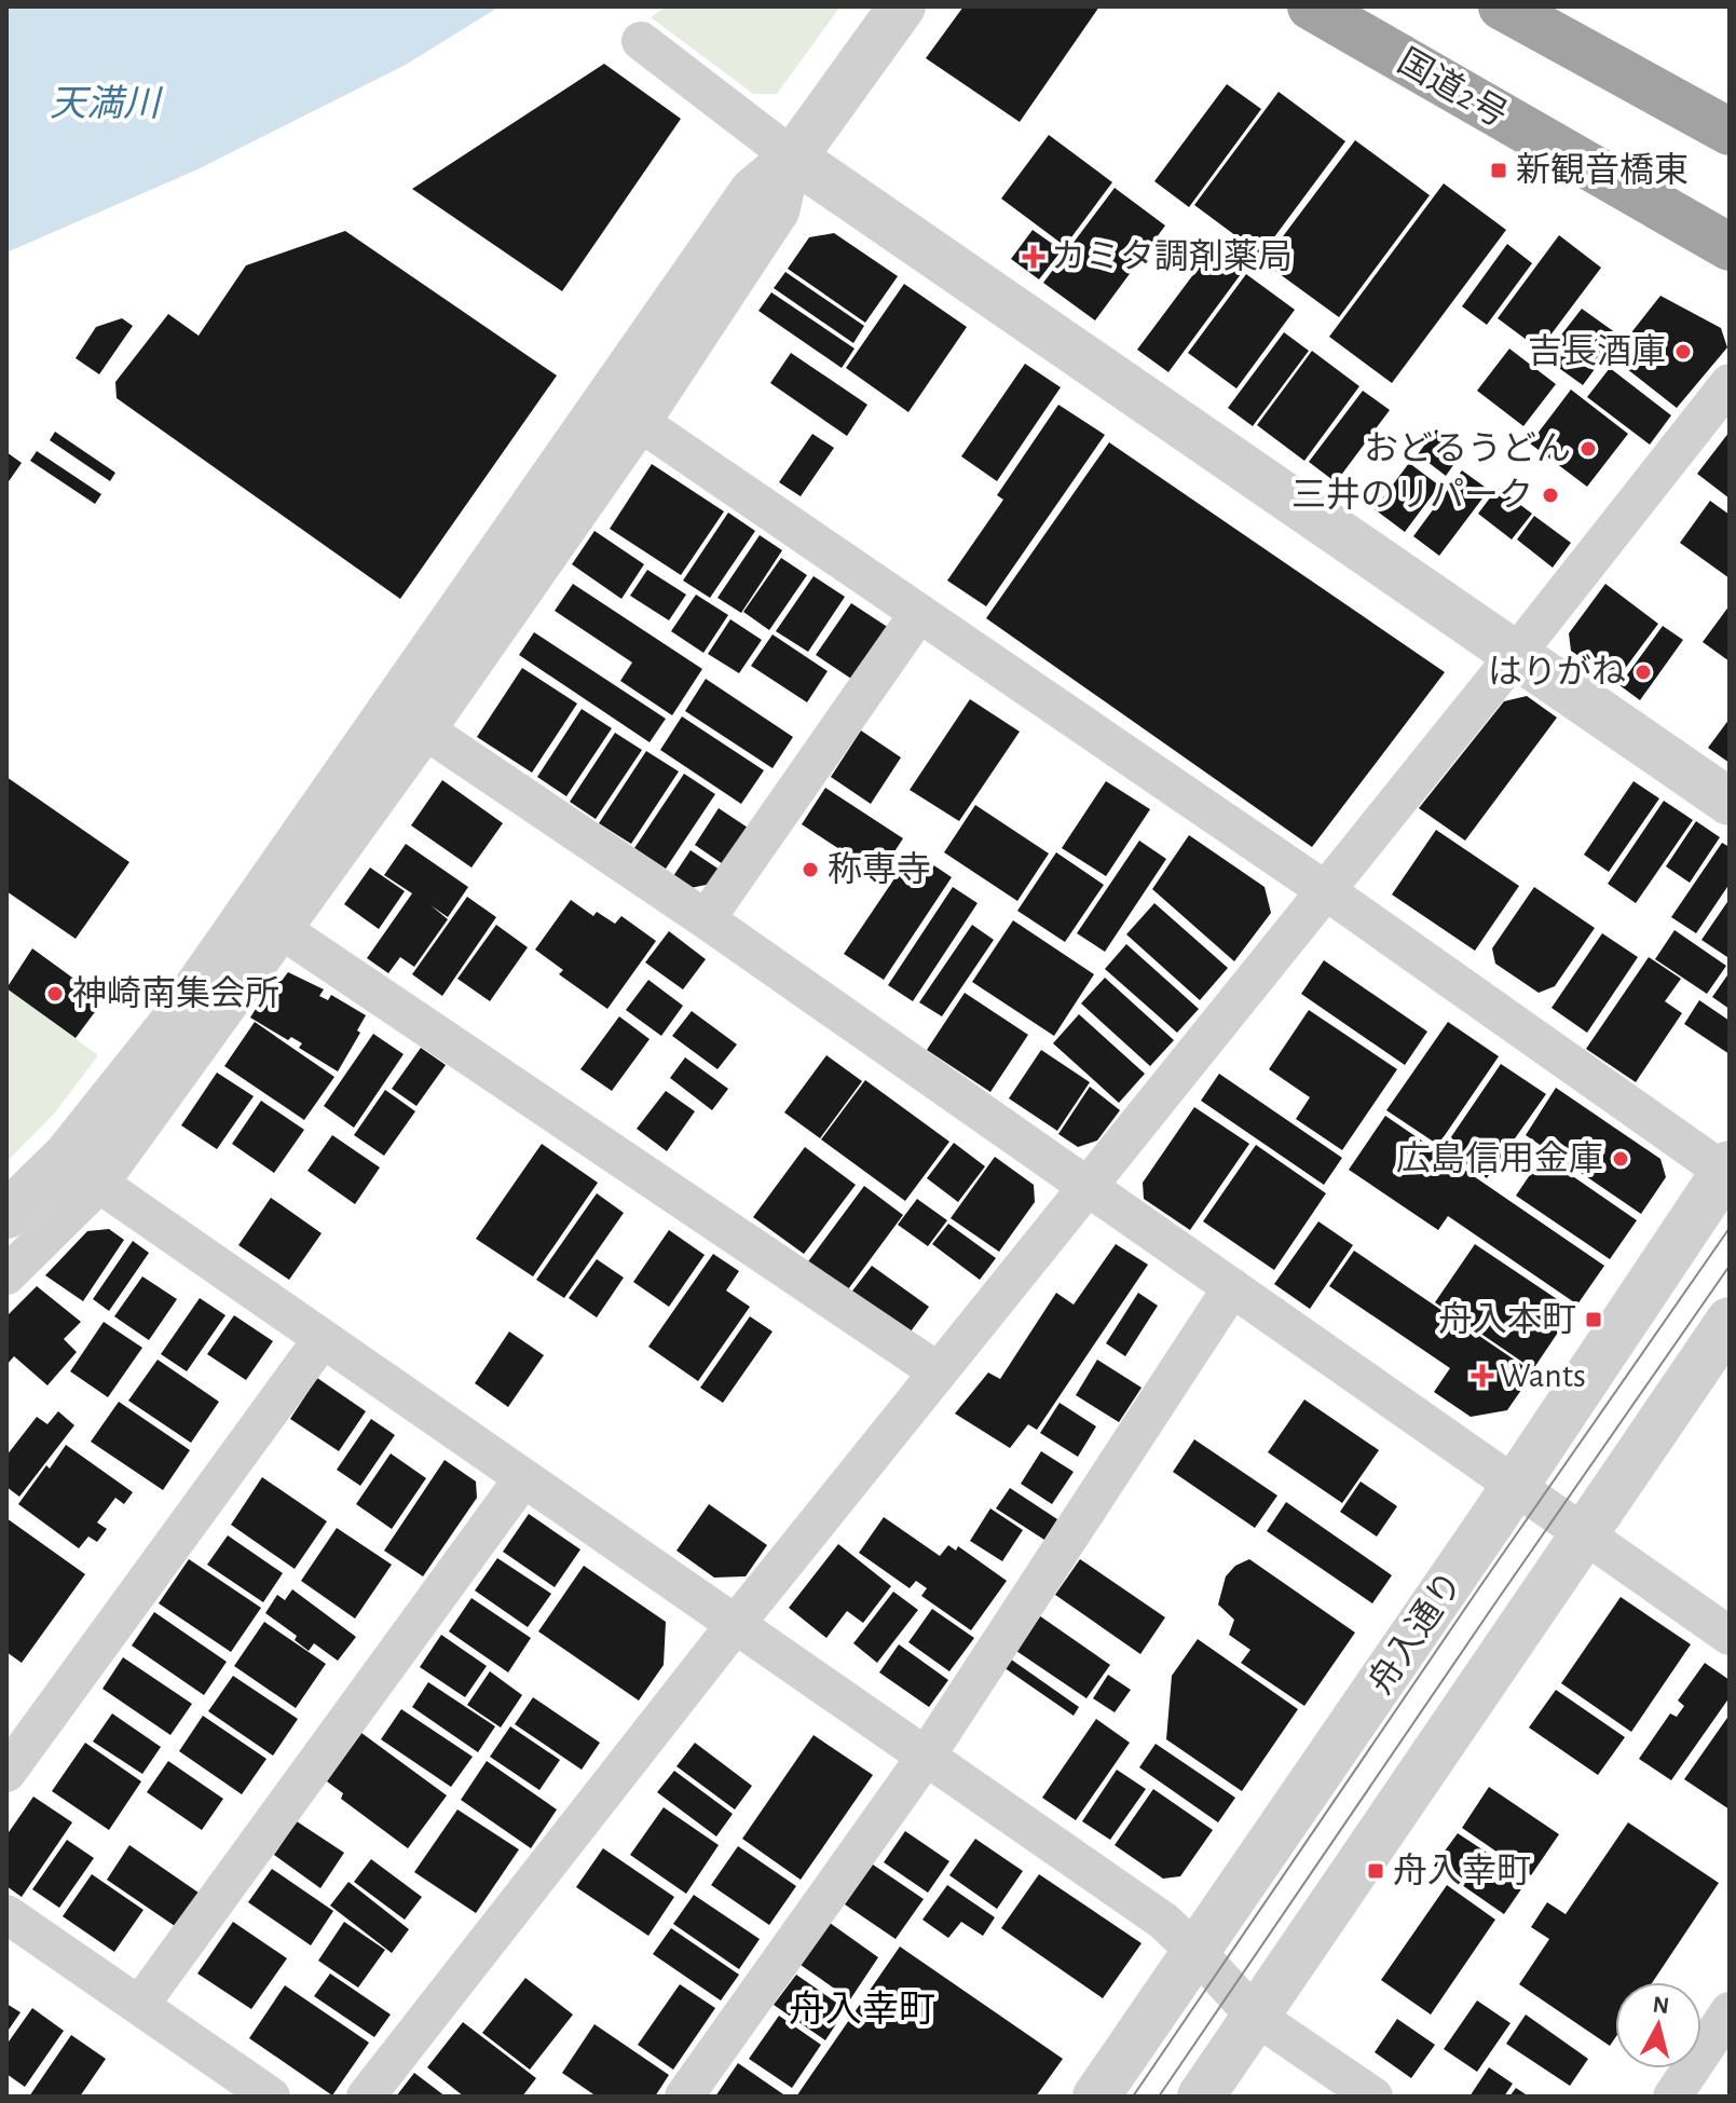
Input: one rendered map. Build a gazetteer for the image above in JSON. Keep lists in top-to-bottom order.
{
  "streets": {
    "highway": ["国道2号"],
    "street": ["舟入通り"]
  },
  "districts": ["舟入幸町"],
  "water": ["天満川"],
  "places": {
    "transit": ["新観音橋東", "舟入本町", "舟入幸町"],
    "health": ["カミタ調剤薬局", "Wants"],
    "other": [
      "吉長酒庫",
      "おどるうどん",
      "三井のリパーク",
      "はりがね",
      "称専寺",
      "神崎南集会所",
      "広島信用金庫"
    ]
  },
  "north": "top"
}
